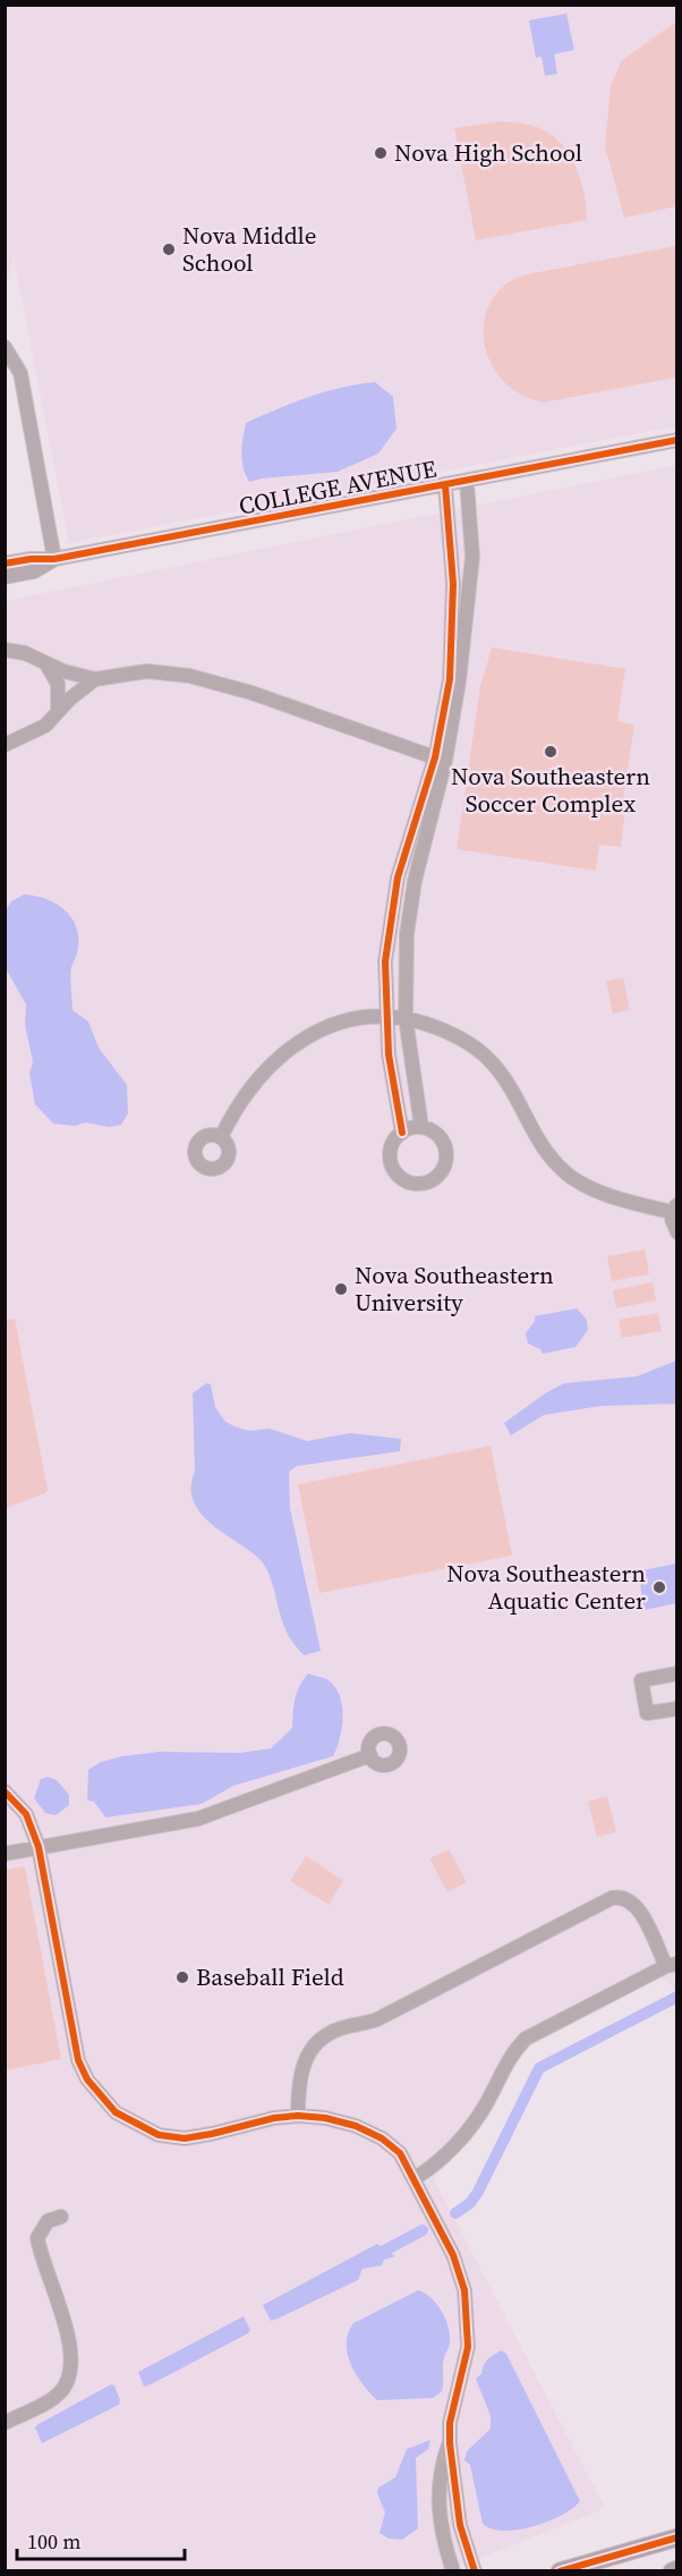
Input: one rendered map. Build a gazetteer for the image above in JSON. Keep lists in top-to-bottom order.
{
  "streets": {
    "street": ["COLLEGE AVENUE"]
  },
  "places": [
    "Nova High School",
    "Nova Middle School",
    "Nova Southeastern Soccer Complex",
    "Nova Southeastern University",
    "Nova Southeastern Aquatic Center",
    "Baseball Field"
  ],
  "scale_bar": "100 m"
}
